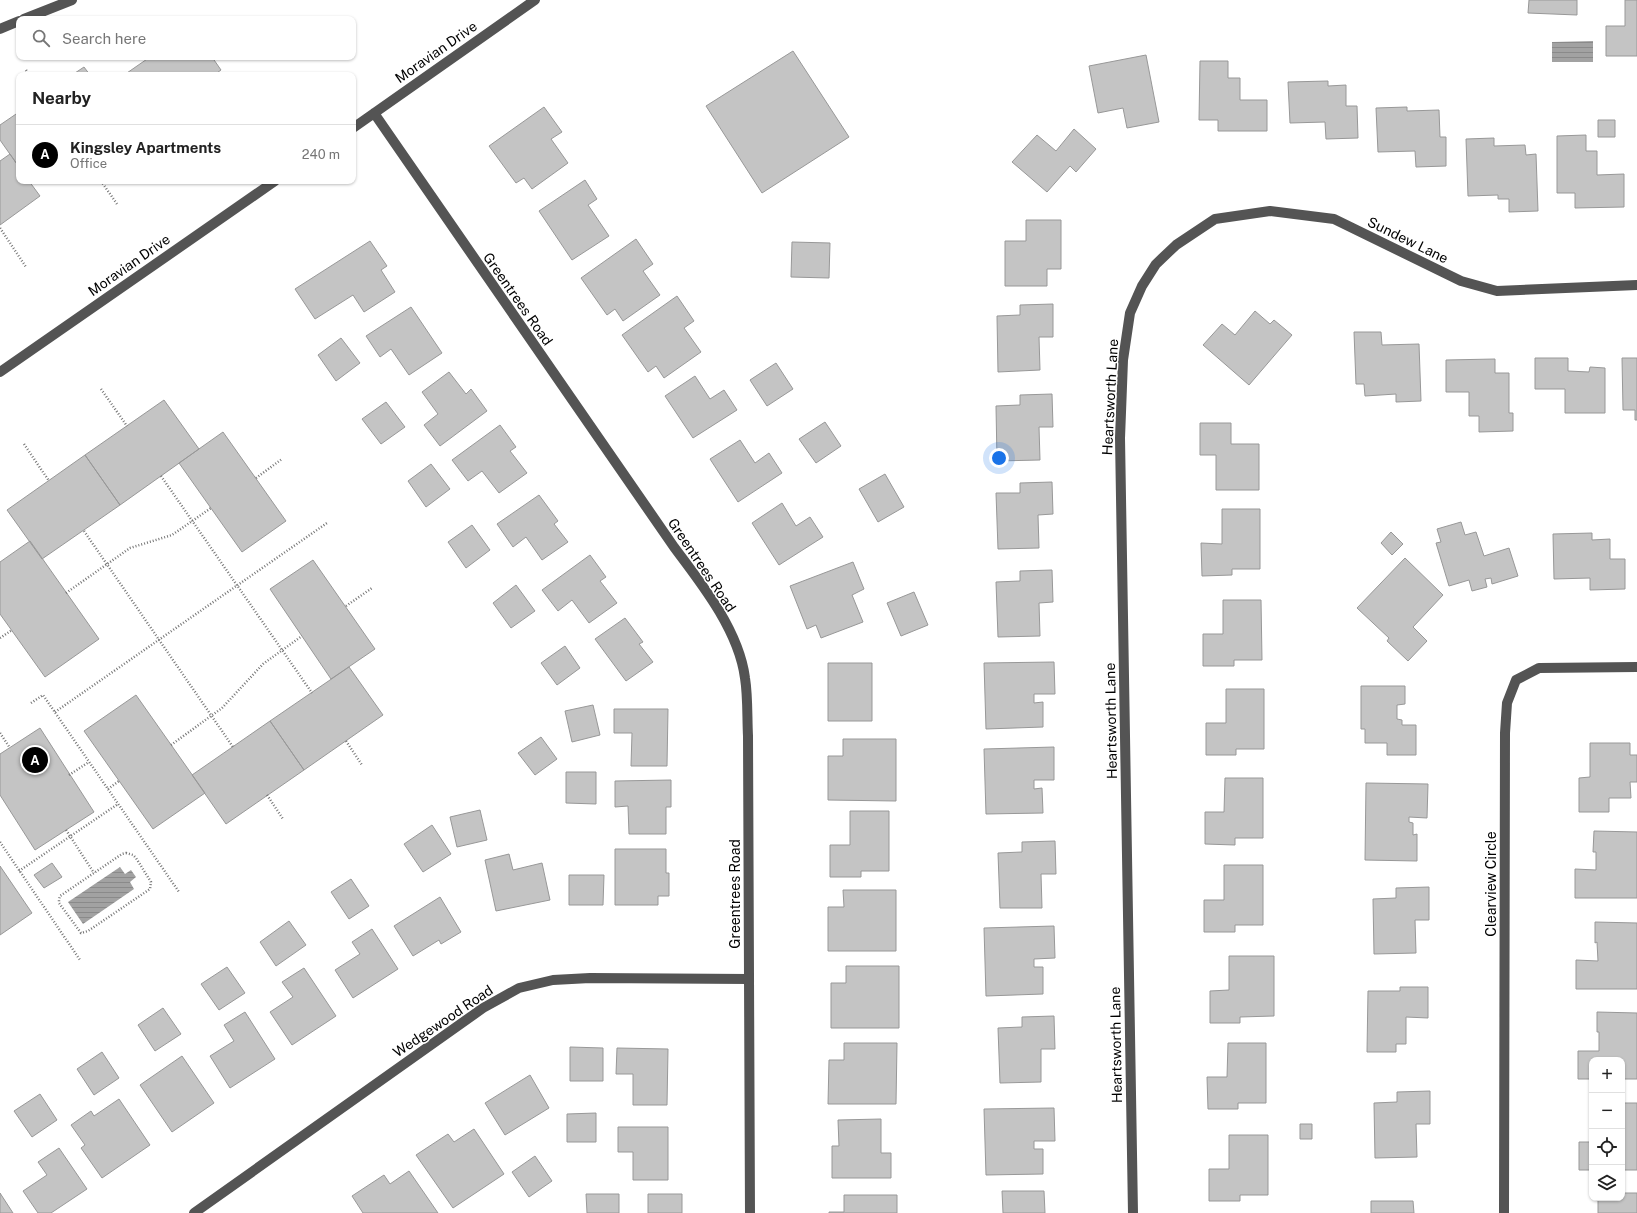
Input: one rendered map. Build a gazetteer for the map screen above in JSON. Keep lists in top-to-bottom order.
{
  "streets": {
    "street": [
      "Moravian Drive",
      "Sundew Lane",
      "Greentrees Road",
      "Heartsworth Lane",
      "Clearview Circle",
      "Wedgewood Road"
    ]
  },
  "crossings": [
    ["Moravian Drive", "Greentrees Road"],
    ["Sundew Lane", "Heartsworth Lane"],
    ["Greentrees Road", "Wedgewood Road"]
  ],
  "page": {
    "search": "Search here",
    "heading": "Nearby",
    "list": [
      {
        "mark": "A",
        "name": "Kingsley Apartments",
        "note": "Office",
        "value": "240 m"
      }
    ],
    "pins": "A",
    "map_buttons": ["+", "−"]
  }
}
